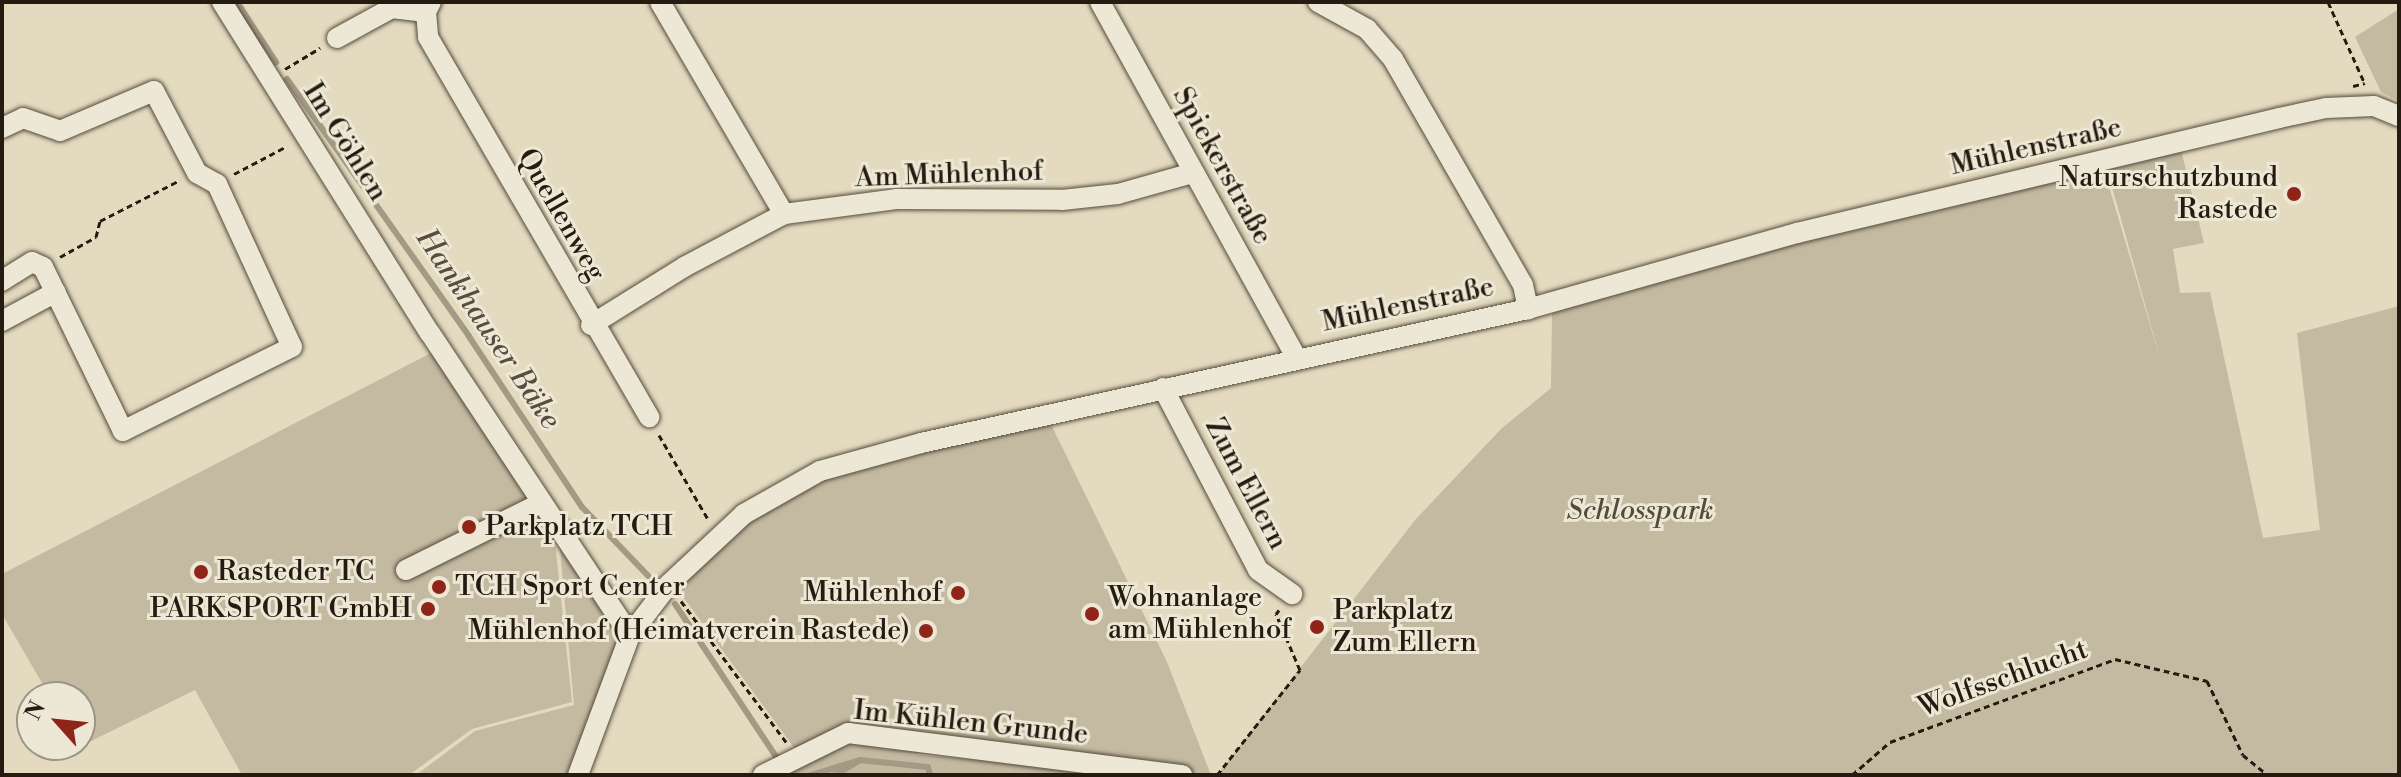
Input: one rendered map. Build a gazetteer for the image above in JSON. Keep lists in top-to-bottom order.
{
  "streets": {
    "street": [
      "Im Göhlen",
      "Mühlenstraße",
      "Spiekerstraße",
      "Am Mühlenhof",
      "Quellenweg",
      "Zum Ellern",
      "Im Kühlen Grunde"
    ],
    "path": ["Wolfsschlucht"]
  },
  "crossings": [
    ["Im Göhlen", "Mühlenstraße"],
    ["Mühlenstraße", "Spiekerstraße"],
    ["Mühlenstraße", "Zum Ellern"],
    ["Spiekerstraße", "Am Mühlenhof"],
    ["Am Mühlenhof", "Quellenweg"]
  ],
  "water": ["Hankhauser Bäke"],
  "parks": ["Schlosspark"],
  "places": [
    "Naturschutzbund Rastede",
    "Parkplatz TCH",
    "Rasteder TC",
    "TCH Sport Center",
    "Mühlenhof",
    "PARKSPORT GmbH",
    "Wohnanlage am Mühlenhof",
    "Parkplatz Zum Ellern",
    "Mühlenhof (Heimatverein Rastede)"
  ],
  "north": "top left"
}
